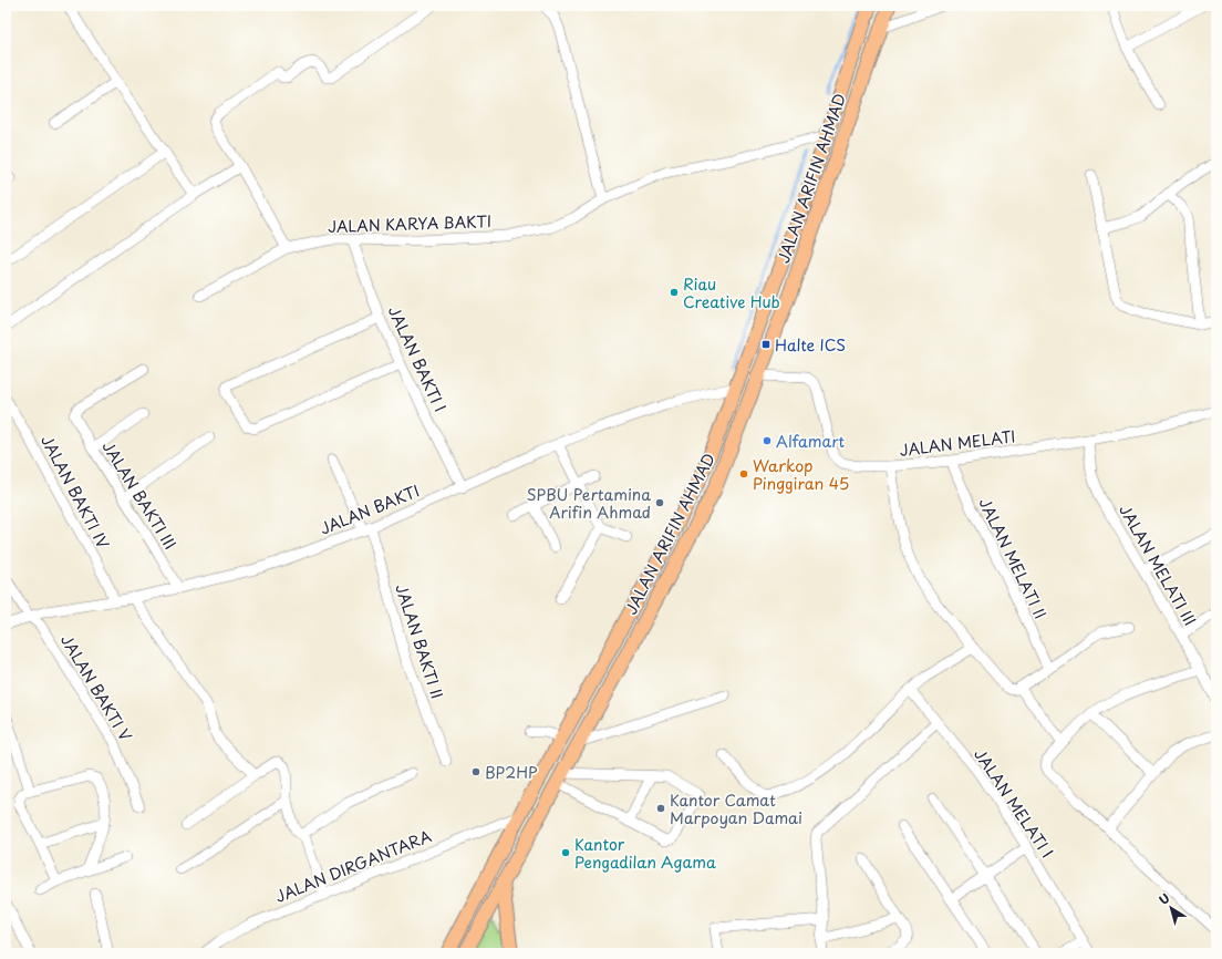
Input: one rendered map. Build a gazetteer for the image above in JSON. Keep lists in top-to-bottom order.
{
  "streets": {
    "main road": ["JALAN ARIFIN AHMAD"],
    "street": [
      "JALAN KARYA BAKTI",
      "JALAN BAKTI I",
      "JALAN MELATI",
      "JALAN BAKTI IV",
      "JALAN BAKTI III",
      "JALAN BAKTI",
      "JALAN MELATI II",
      "JALAN MELATI III",
      "JALAN BAKTI II",
      "JALAN BAKTI V",
      "JALAN MELATI I",
      "JALAN DIRGANTARA"
    ]
  },
  "crossings": [
    ["JALAN ARIFIN AHMAD", "JALAN KARYA BAKTI"],
    ["JALAN ARIFIN AHMAD", "JALAN MELATI"],
    ["JALAN ARIFIN AHMAD", "JALAN BAKTI"],
    ["JALAN ARIFIN AHMAD", "JALAN DIRGANTARA"],
    ["JALAN KARYA BAKTI", "JALAN BAKTI I"],
    ["JALAN BAKTI I", "JALAN BAKTI"],
    ["JALAN MELATI", "JALAN MELATI II"],
    ["JALAN MELATI", "JALAN MELATI III"],
    ["JALAN BAKTI IV", "JALAN BAKTI"],
    ["JALAN BAKTI III", "JALAN BAKTI"],
    ["JALAN BAKTI", "JALAN BAKTI II"],
    ["JALAN BAKTI", "JALAN BAKTI V"]
  ],
  "places": {
    "other": [
      "Riau Creative Hub",
      "Alfamart",
      "Warkop Pinggiran 45",
      "SPBU Pertamina Arifin Ahmad",
      "BP2HP",
      "Kantor Camat Marpoyan Damai",
      "Kantor Pengadilan Agama"
    ],
    "transit": ["Halte ICS"]
  },
  "north": "top left"
}
